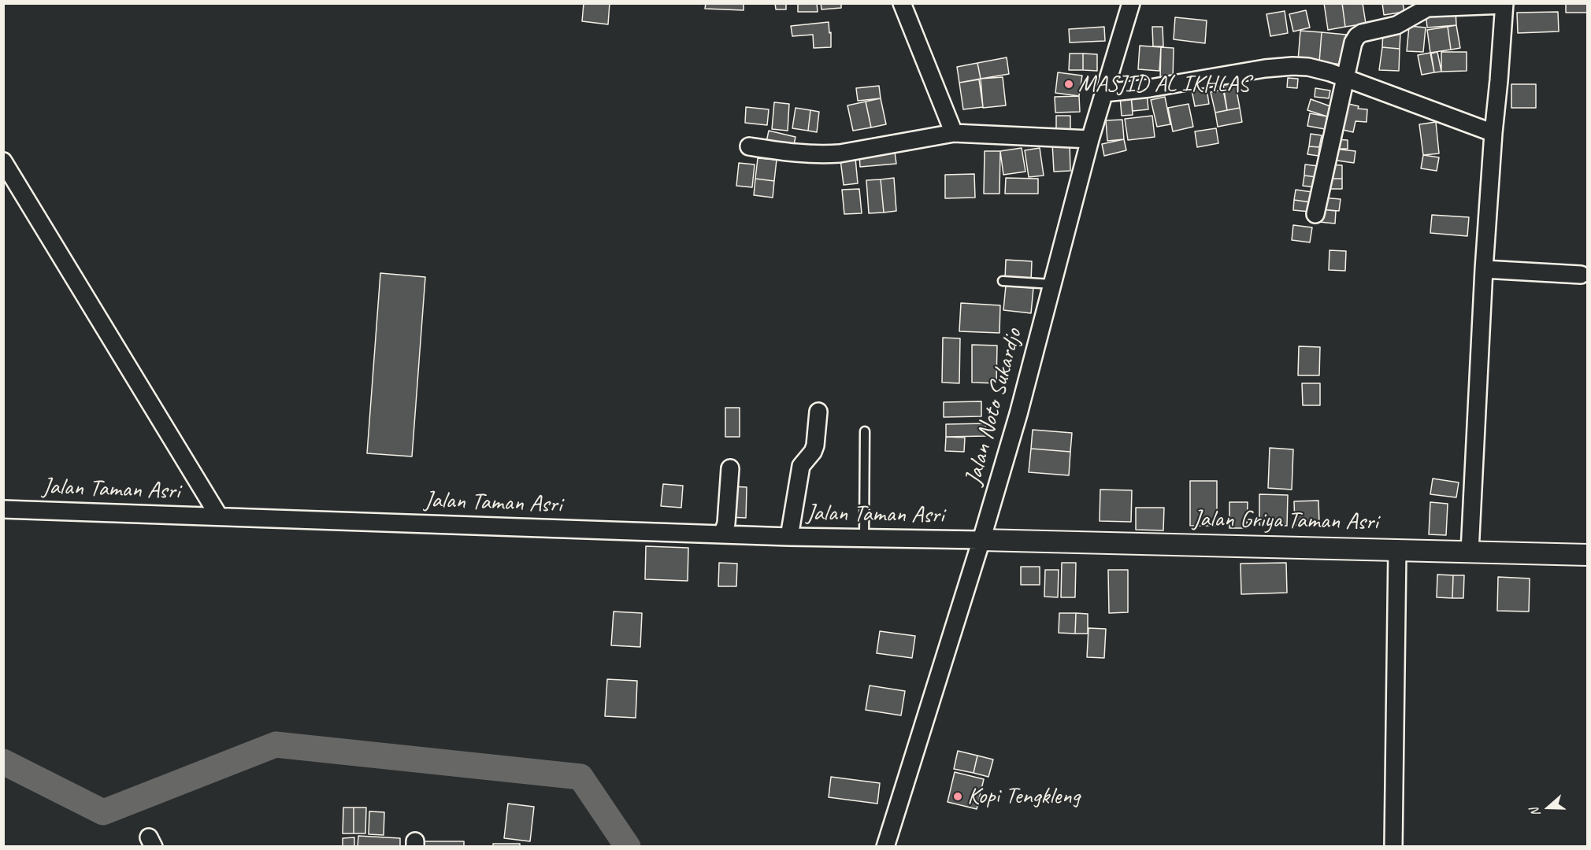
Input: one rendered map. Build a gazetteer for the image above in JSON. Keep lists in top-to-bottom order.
{
  "streets": {
    "street": ["Jalan Noto Sukardjo", "Jalan Taman Asri", "Jalan Griya Taman Asri"]
  },
  "crossings": [
    ["Jalan Noto Sukardjo", "Jalan Taman Asri"],
    ["Jalan Noto Sukardjo", "Jalan Griya Taman Asri"],
    ["Jalan Taman Asri", "Jalan Griya Taman Asri"]
  ],
  "places": ["MASJID AL IKHLAS", "Kopi Tengkleng"],
  "north": "left"
}
